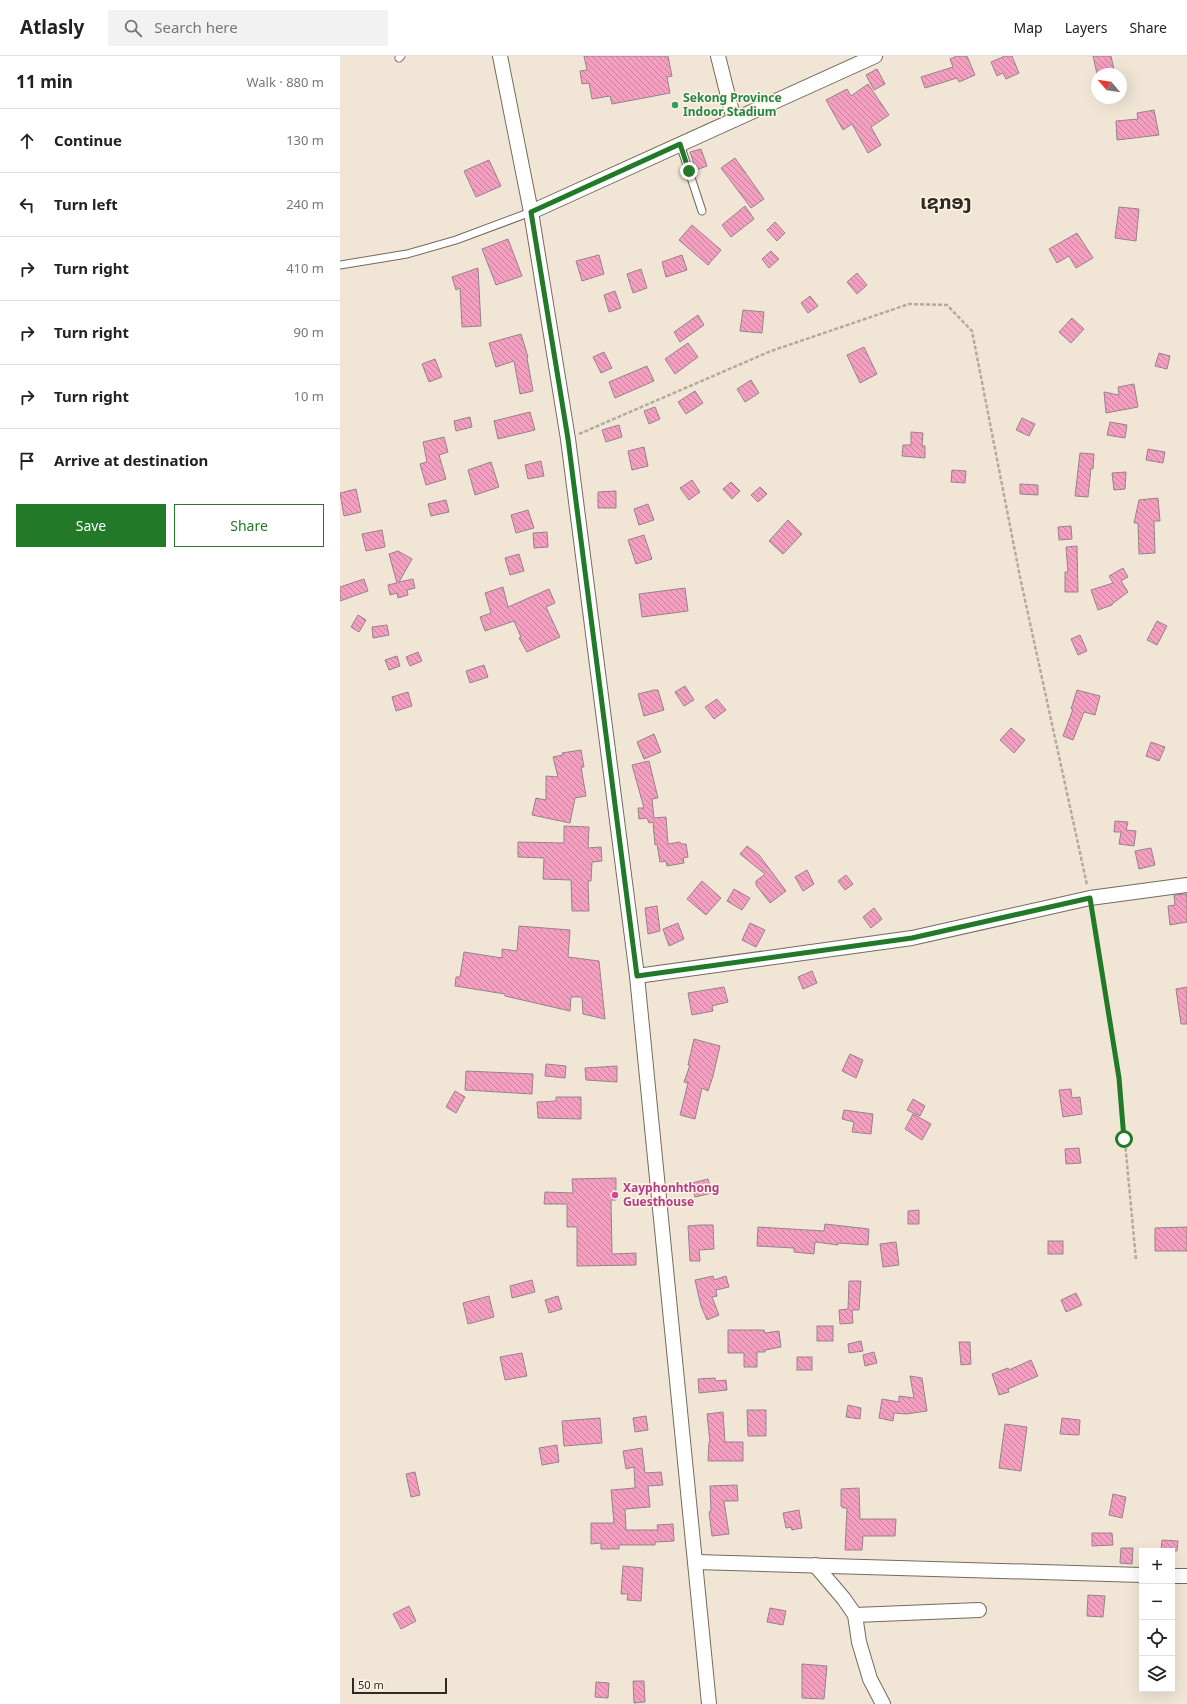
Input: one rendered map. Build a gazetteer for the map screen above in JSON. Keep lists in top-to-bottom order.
{
  "districts": ["ເຊກອງ"],
  "places": ["Sekong Province Indoor Stadium", "Xayphonhthong Guesthouse"],
  "scale_bar": "50 m",
  "north": "top left",
  "page": {
    "header": "Atlasly",
    "search": "Search here",
    "nav": ["Map", "Layers", "Share"],
    "heading": ["11 min", "Walk · 880 m"],
    "list": [
      ["Continue", "130 m"],
      ["Turn left", "240 m"],
      ["Turn right", "410 m"],
      ["Turn right", "90 m"],
      ["Turn right", "10 m"],
      "Arrive at destination"
    ],
    "buttons": ["Save", "Share"],
    "map_buttons": ["+", "−"],
    "scale": "50 m"
  }
}
